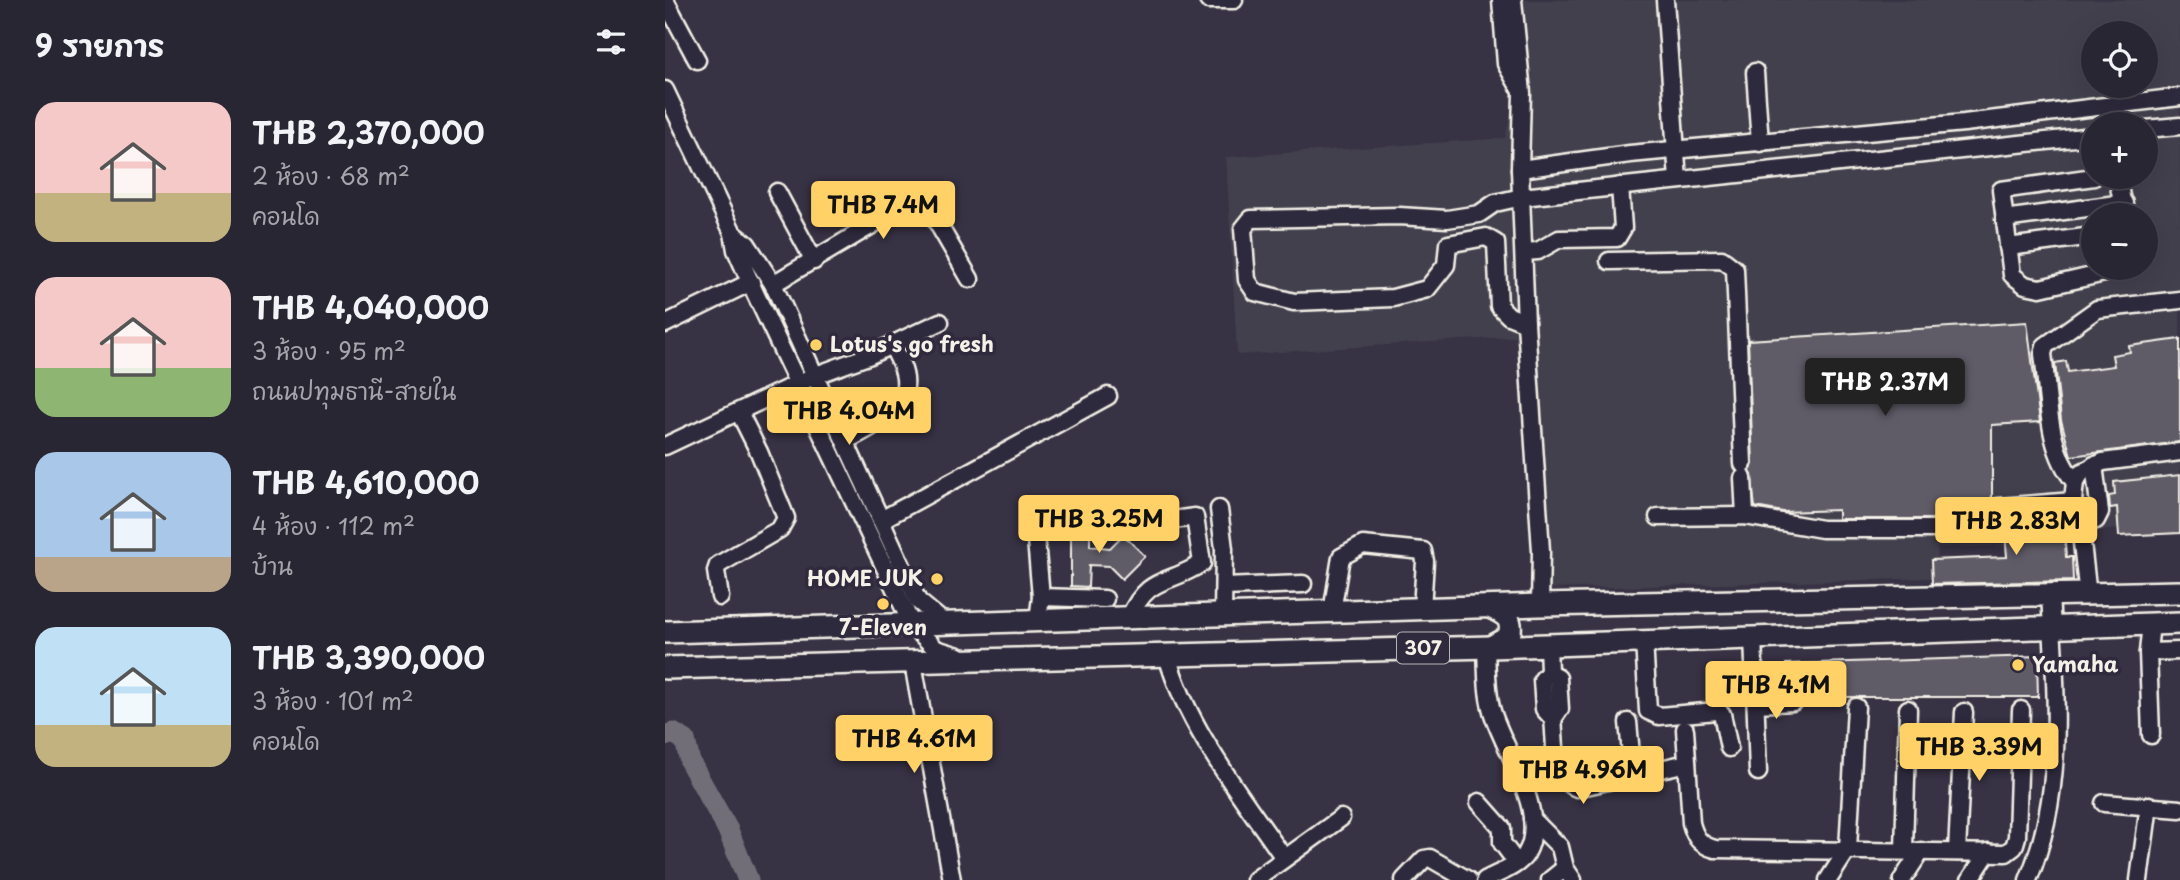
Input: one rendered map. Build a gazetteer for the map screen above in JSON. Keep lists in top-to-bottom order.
{
  "streets": {
    "main road": ["307"]
  },
  "places": [
    "Lotus's go fresh",
    "HOME JUK",
    "7-Eleven",
    "Yamaha"
  ],
  "page": {
    "heading": "9 รายการ",
    "map_buttons": ["+", "−"],
    "list": [
      {
        "name": "THB 2,370,000",
        "note": "2 ห้อง · 68 m² · คอนโด"
      },
      {
        "name": "THB 4,040,000",
        "note": "3 ห้อง · 95 m² · ถนนปทุมธานี-สายใน"
      },
      {
        "name": "THB 4,610,000",
        "note": "4 ห้อง · 112 m² · บ้าน"
      },
      {
        "name": "THB 3,390,000",
        "note": "3 ห้อง · 101 m² · คอนโด"
      }
    ],
    "price": [
      "THB 7.4M",
      "THB 2.37M",
      "THB 4.04M",
      "THB 3.25M",
      "THB 2.83M",
      "THB 4.1M",
      "THB 4.61M",
      "THB 3.39M",
      "THB 4.96M"
    ]
  }
}
